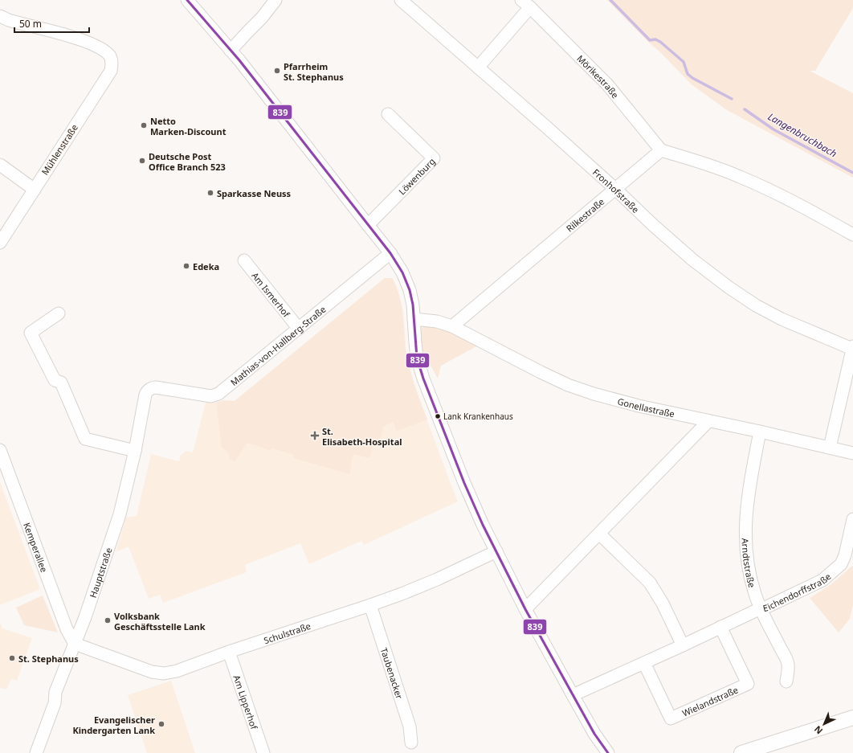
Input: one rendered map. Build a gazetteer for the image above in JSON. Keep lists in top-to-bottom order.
{
  "streets": {
    "street": [
      "Mörikestraße",
      "Mühlenstraße",
      "Löwenburg",
      "Fronhofstraße",
      "Rilkestraße",
      "Am Ismerhof",
      "Mathias-von-Hallberg-Straße",
      "Gonellastraße",
      "Kemperallee",
      "Arndtstraße",
      "Hauptstraße",
      "Eichendorffstraße",
      "Schulstraße",
      "Taubenacker",
      "Wielandstraße",
      "Am Lipperhof"
    ]
  },
  "crossings": [
    ["Mörikestraße", "Fronhofstraße"],
    ["Mörikestraße", "Rilkestraße"],
    ["Fronhofstraße", "Rilkestraße"],
    ["Rilkestraße", "Gonellastraße"],
    ["Am Ismerhof", "Mathias-von-Hallberg-Straße"],
    ["Mathias-von-Hallberg-Straße", "Hauptstraße"],
    ["Gonellastraße", "Arndtstraße"],
    ["Kemperallee", "Hauptstraße"],
    ["Kemperallee", "Schulstraße"],
    ["Arndtstraße", "Eichendorffstraße"],
    ["Hauptstraße", "Schulstraße"],
    ["Schulstraße", "Taubenacker"],
    ["Schulstraße", "Am Lipperhof"]
  ],
  "water": ["Langenbruchbach"],
  "places": {
    "other": [
      "Pfarrheim St. Stephanus",
      "Netto Marken-Discount",
      "Deutsche Post Office Branch 523",
      "Sparkasse Neuss",
      "Edeka",
      "Lank Krankenhaus",
      "Volksbank Geschäftsstelle Lank",
      "St. Stephanus",
      "Evangelischer Kindergarten Lank"
    ],
    "health": ["St. Elisabeth-Hospital"]
  },
  "lines": ["transit line 839"],
  "scale_bar": "50 m",
  "north": "bottom left"
}
